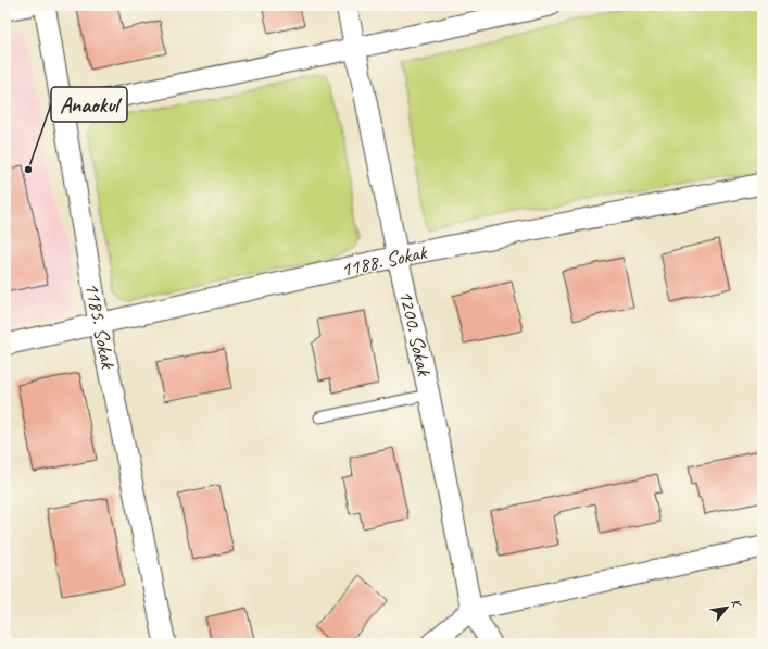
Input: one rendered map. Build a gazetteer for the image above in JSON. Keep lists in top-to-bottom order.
{
  "streets": {
    "street": ["1188. Sokak", "1185. Sokak", "1200. Sokak"]
  },
  "crossings": [
    ["1188. Sokak", "1185. Sokak"],
    ["1188. Sokak", "1200. Sokak"]
  ],
  "places": ["Anaokul"],
  "north": "top right"
}
